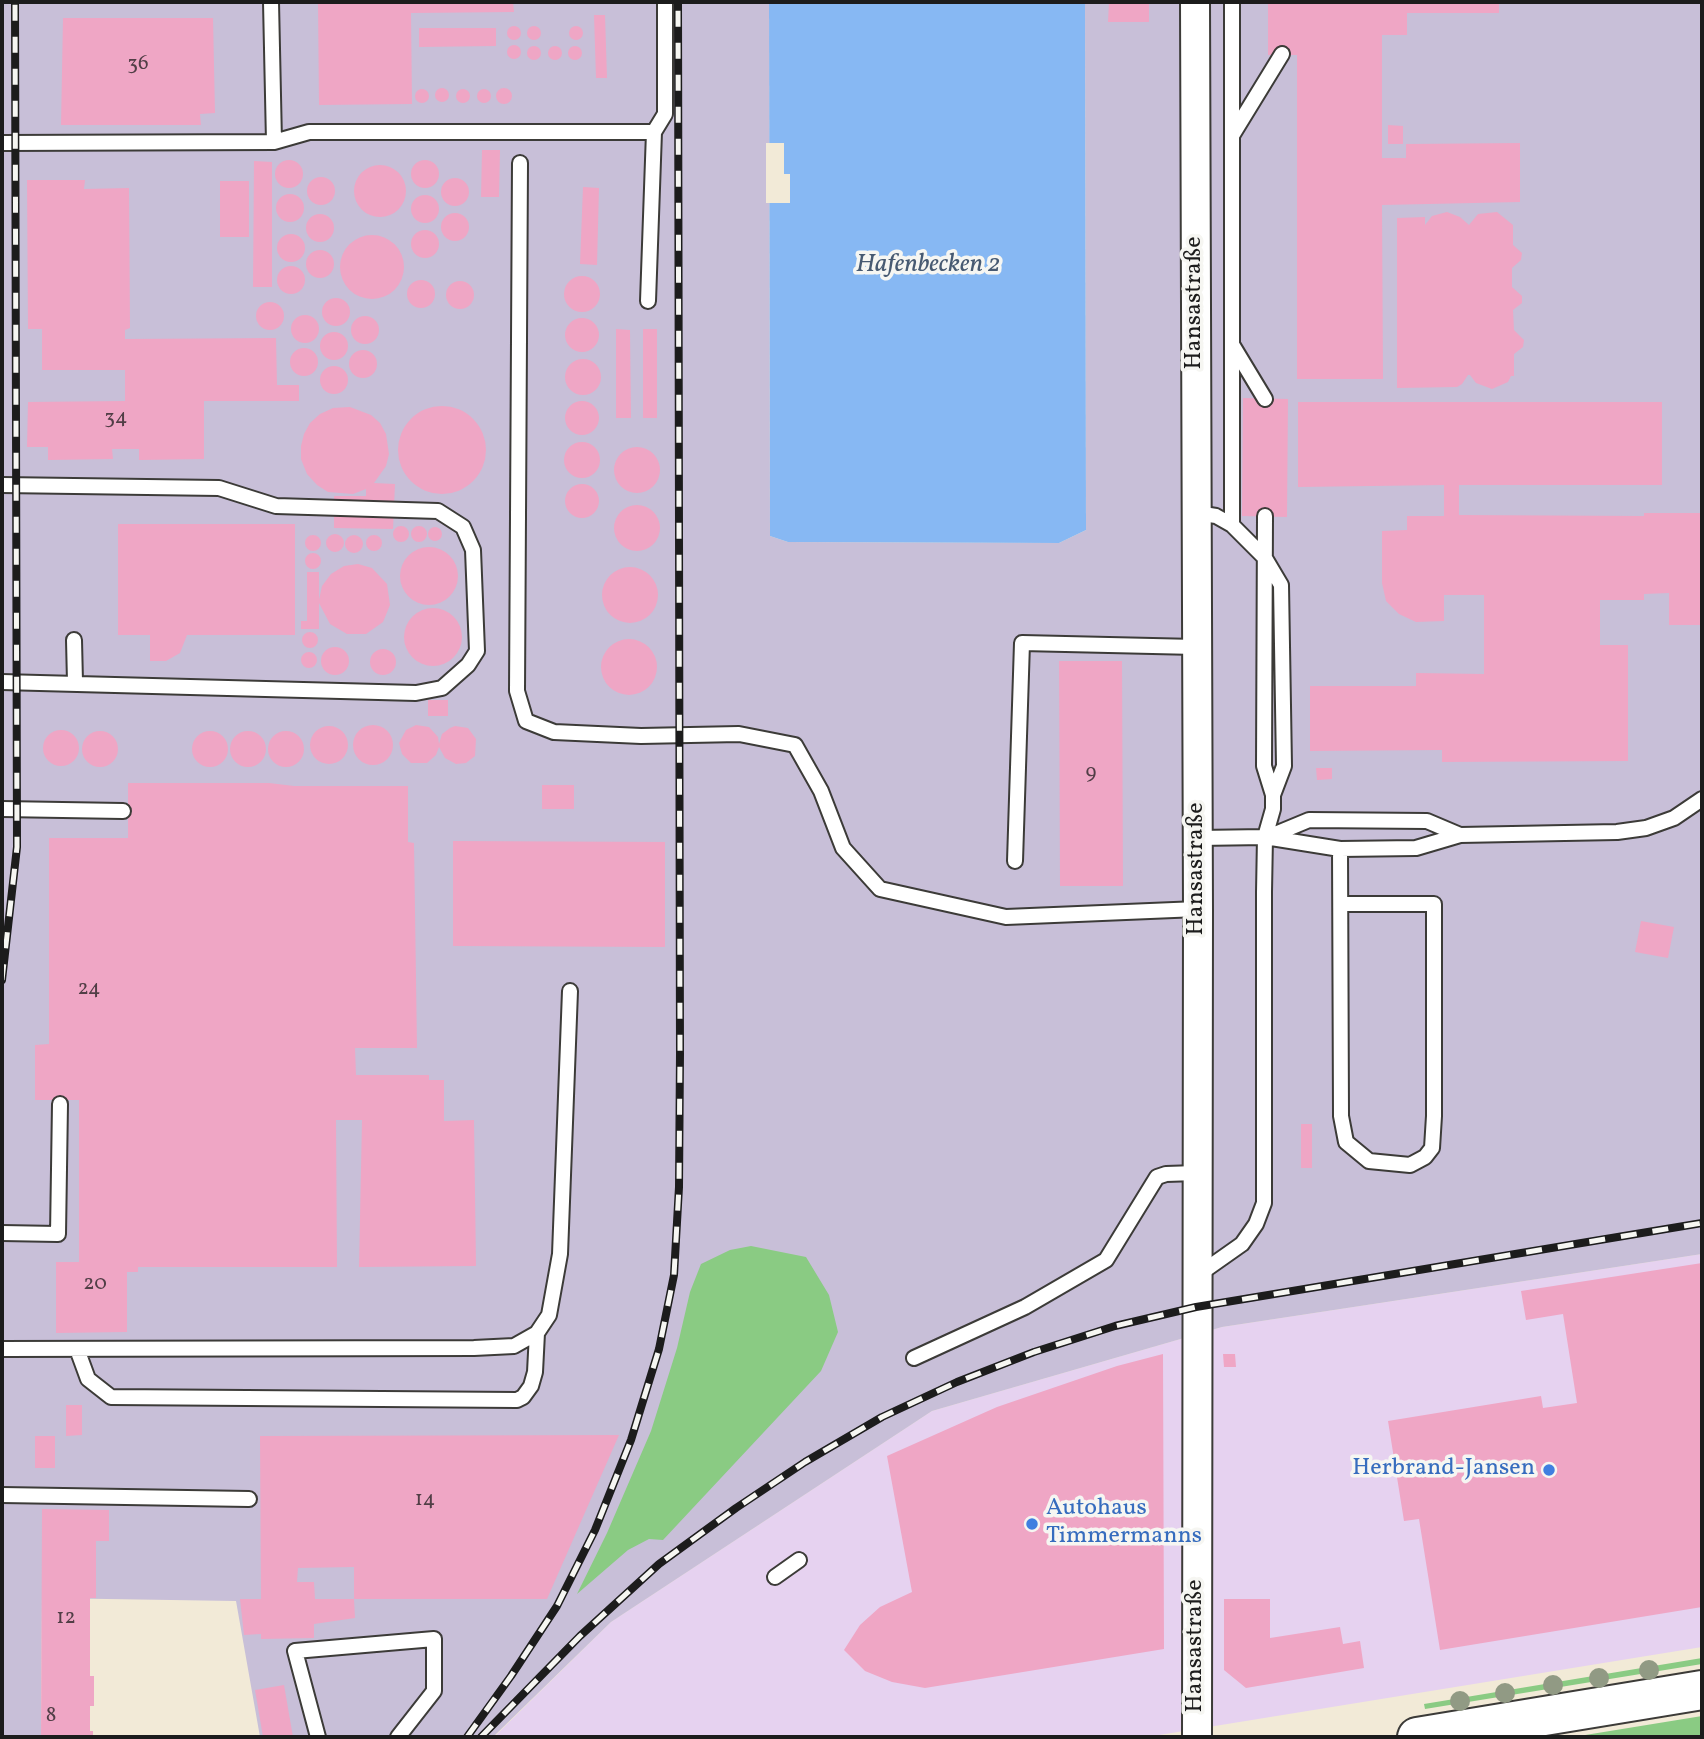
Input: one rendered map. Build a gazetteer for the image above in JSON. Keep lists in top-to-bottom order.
{
  "streets": {
    "street": ["Hansastraße"]
  },
  "water": ["Hafenbecken 2"],
  "places": ["Herbrand-Jansen", "Autohaus Timmermanns"],
  "house_numbers": [
    "36",
    "34",
    "9",
    "24",
    "20",
    "14",
    "12",
    "8"
  ]
}
